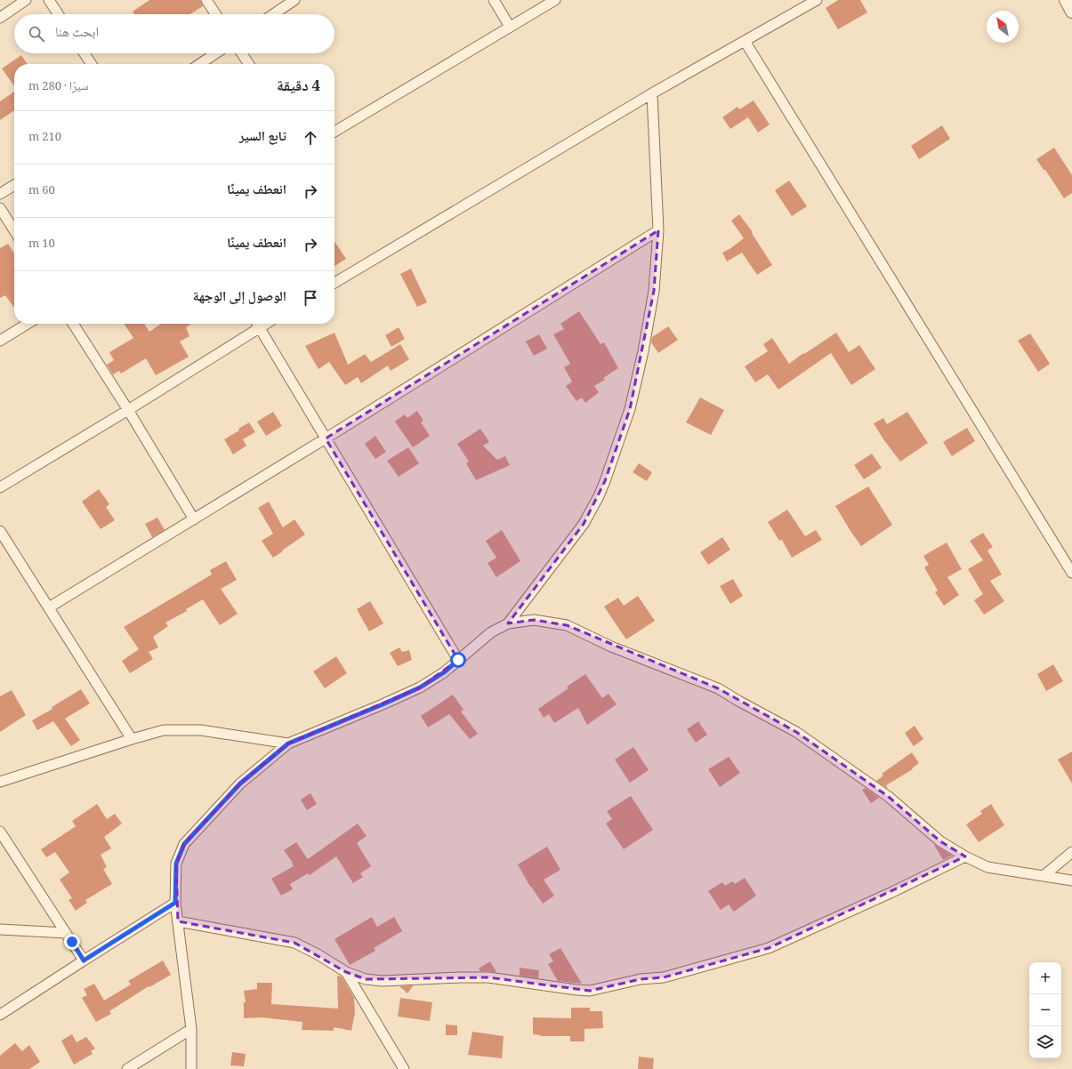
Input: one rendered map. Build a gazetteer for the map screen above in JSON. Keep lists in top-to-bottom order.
{
  "north": "top left",
  "page": {
    "search": "ابحث هنا",
    "heading": ["4 دقيقة", "سيرًا · 280 m"],
    "list": [
      ["تابع السير", "210 m"],
      ["انعطف يمينًا", "60 m"],
      ["انعطف يمينًا", "10 m"],
      "الوصول إلى الوجهة"
    ],
    "map_buttons": ["+", "−"]
  }
}
